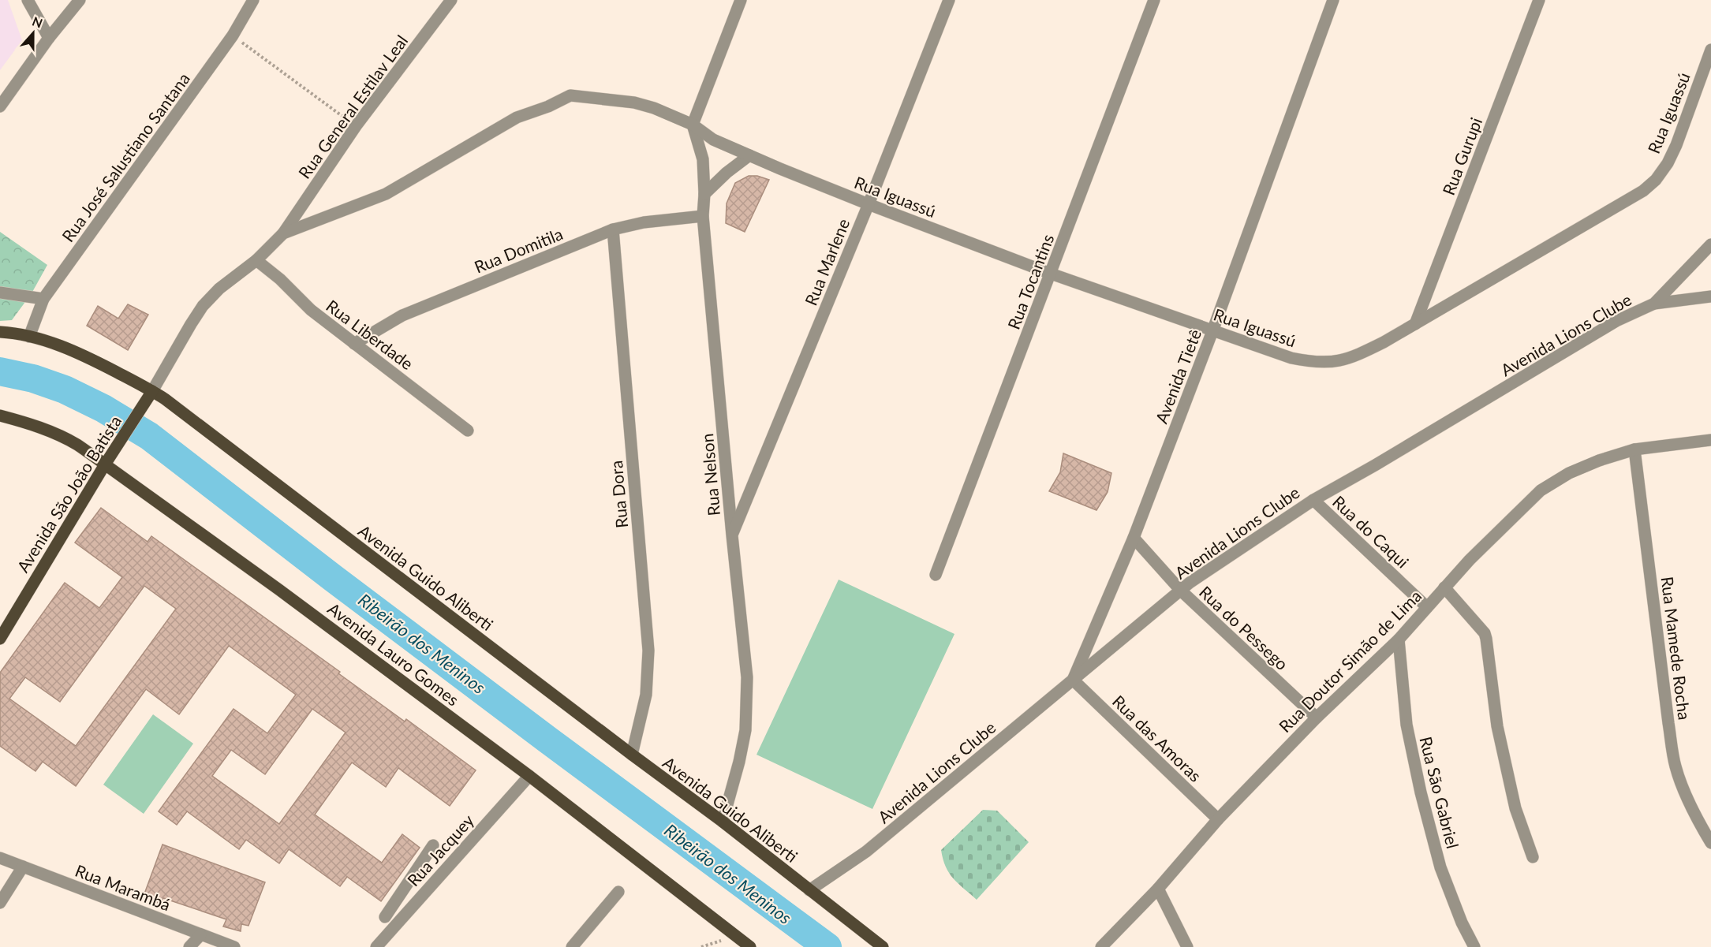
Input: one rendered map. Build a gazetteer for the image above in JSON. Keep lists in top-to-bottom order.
{
  "streets": {
    "main road": ["Avenida São João Batista", "Avenida Guido Aliberti", "Avenida Lauro Gomes"],
    "street": [
      "Rua General Estilav Leal",
      "Rua Iguassú",
      "Rua Gurupi",
      "Rua José Salustiano Santana",
      "Rua Domitila",
      "Rua Marlene",
      "Rua Tocantins",
      "Rua Liberdade",
      "Avenida Lions Clube",
      "Avenida Tietê",
      "Rua Nelson",
      "Rua Dora",
      "Rua do Caqui",
      "Rua do Pessego",
      "Rua Mamede Rocha",
      "Rua Doutor Simão de Lima",
      "Rua das Amoras",
      "Rua São Gabriel",
      "Rua Jacquey",
      "Rua Marambá"
    ]
  },
  "crossings": [
    ["Rua General Estilav Leal", "Rua Iguassú"],
    ["Rua General Estilav Leal", "Rua Liberdade"],
    ["Rua General Estilav Leal", "Avenida São João Batista"],
    ["Rua General Estilav Leal", "Avenida Guido Aliberti"],
    ["Rua Iguassú", "Rua Gurupi"],
    ["Rua Iguassú", "Rua Marlene"],
    ["Rua Iguassú", "Rua Tocantins"],
    ["Rua Iguassú", "Avenida Tietê"],
    ["Rua Iguassú", "Rua Nelson"],
    ["Rua José Salustiano Santana", "Avenida Guido Aliberti"],
    ["Rua Domitila", "Rua Liberdade"],
    ["Rua Domitila", "Rua Nelson"],
    ["Rua Domitila", "Rua Dora"],
    ["Rua Marlene", "Rua Nelson"],
    ["Avenida Lions Clube", "Avenida Tietê"],
    ["Avenida Lions Clube", "Rua do Caqui"],
    ["Avenida Lions Clube", "Avenida Guido Aliberti"],
    ["Avenida Lions Clube", "Rua do Pessego"],
    ["Avenida Lions Clube", "Rua das Amoras"],
    ["Avenida Tietê", "Rua do Pessego"],
    ["Avenida Tietê", "Rua das Amoras"],
    ["Rua Nelson", "Avenida Guido Aliberti"],
    ["Avenida São João Batista", "Avenida Guido Aliberti"],
    ["Avenida São João Batista", "Avenida Lauro Gomes"],
    ["Rua Dora", "Avenida Guido Aliberti"],
    ["Rua do Caqui", "Rua Doutor Simão de Lima"],
    ["Rua do Pessego", "Rua Doutor Simão de Lima"],
    ["Rua Mamede Rocha", "Rua Doutor Simão de Lima"],
    ["Avenida Lauro Gomes", "Rua Jacquey"],
    ["Rua Doutor Simão de Lima", "Rua das Amoras"],
    ["Rua Doutor Simão de Lima", "Rua São Gabriel"]
  ],
  "water": ["Ribeirão dos Meninos"],
  "north": "top"
}
